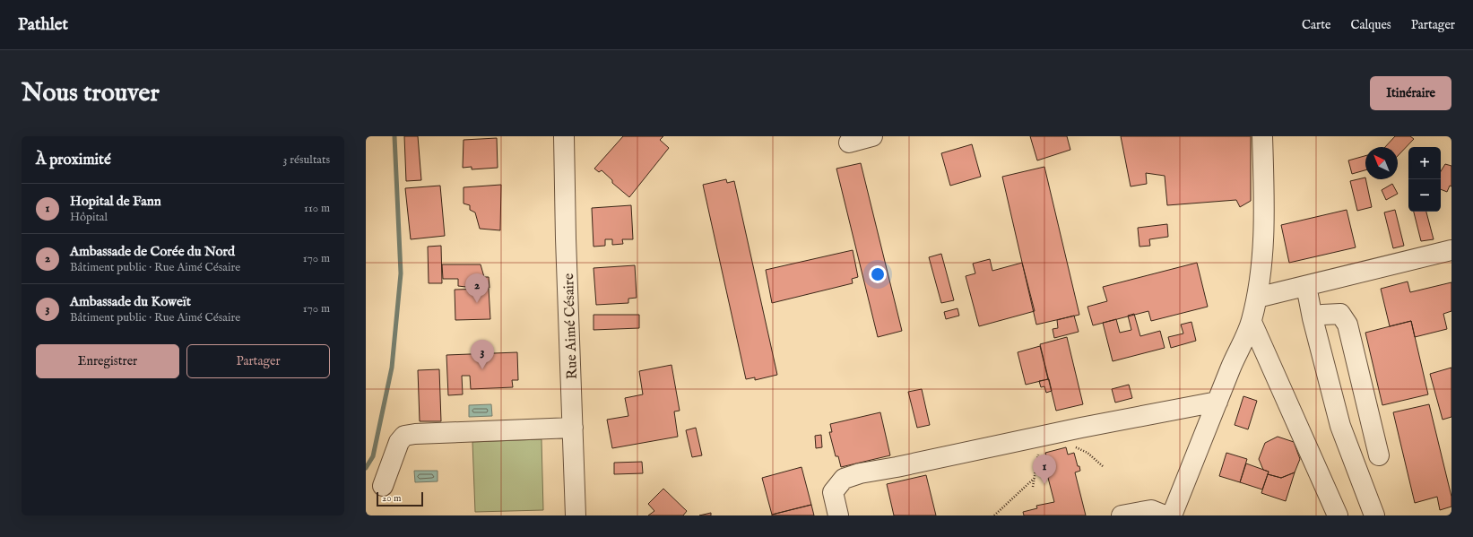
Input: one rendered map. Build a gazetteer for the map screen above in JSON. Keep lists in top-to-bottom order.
{
  "streets": {
    "street": ["Rue Aimé Césaire"]
  },
  "scale_bar": "20 m",
  "north": "top left",
  "page": {
    "header": "Pathlet",
    "nav": ["Carte", "Calques", "Partager"],
    "buttons": [
      "Itinéraire",
      ["Enregistrer", "Partager"]
    ],
    "title": "Nous trouver",
    "heading": ["À proximité", "3 résultats"],
    "map_buttons": ["+", "−"],
    "list": [
      {
        "mark": "1",
        "name": "Hopital de Fann",
        "note": "Hôpital",
        "value": "110 m"
      },
      {
        "mark": "2",
        "name": "Ambassade de Corée du Nord",
        "note": "Bâtiment public · Rue Aimé Césaire",
        "value": "170 m"
      },
      {
        "mark": "3",
        "name": "Ambassade du Koweït",
        "note": "Bâtiment public · Rue Aimé Césaire",
        "value": "170 m"
      }
    ],
    "pins": ["2", "3", "1"],
    "scale": "20 m"
  }
}
